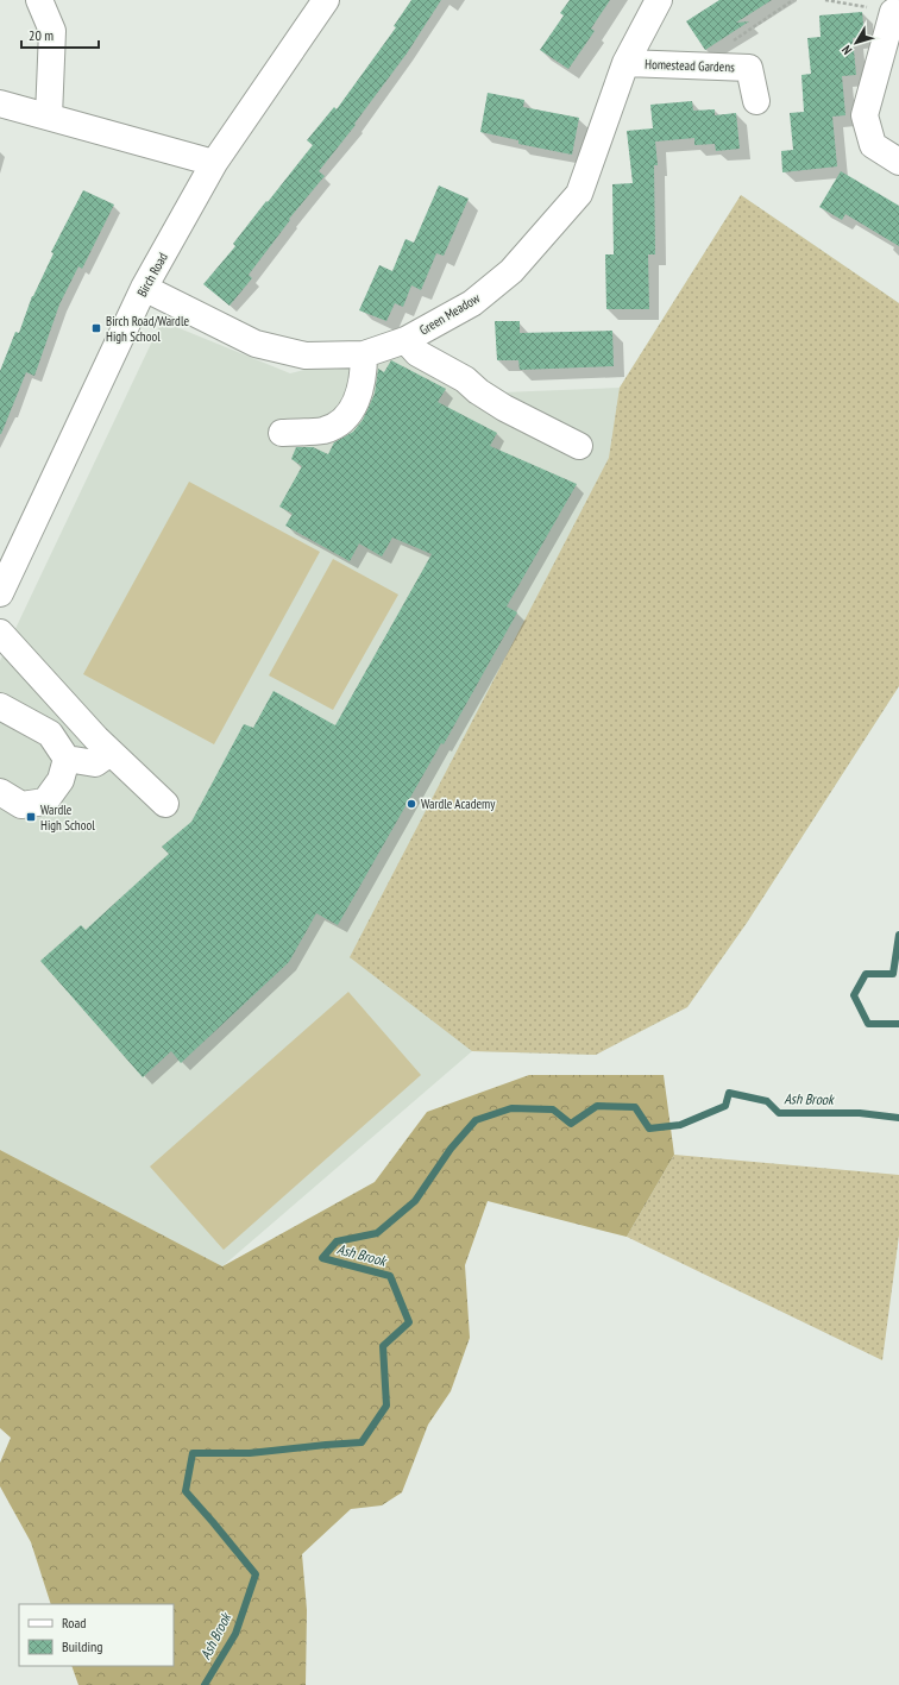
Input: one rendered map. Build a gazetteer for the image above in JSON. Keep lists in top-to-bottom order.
{
  "streets": {
    "street": ["Homestead Gardens", "Birch Road", "Green Meadow"]
  },
  "crossings": [
    ["Homestead Gardens", "Green Meadow"],
    ["Birch Road", "Green Meadow"]
  ],
  "water": ["Ash Brook"],
  "places": {
    "transit": ["Birch Road/Wardle High School", "Wardle High School"],
    "other": ["Wardle Academy"]
  },
  "legend": ["Road", "Building"],
  "scale_bar": "20 m",
  "north": "bottom left"
}
